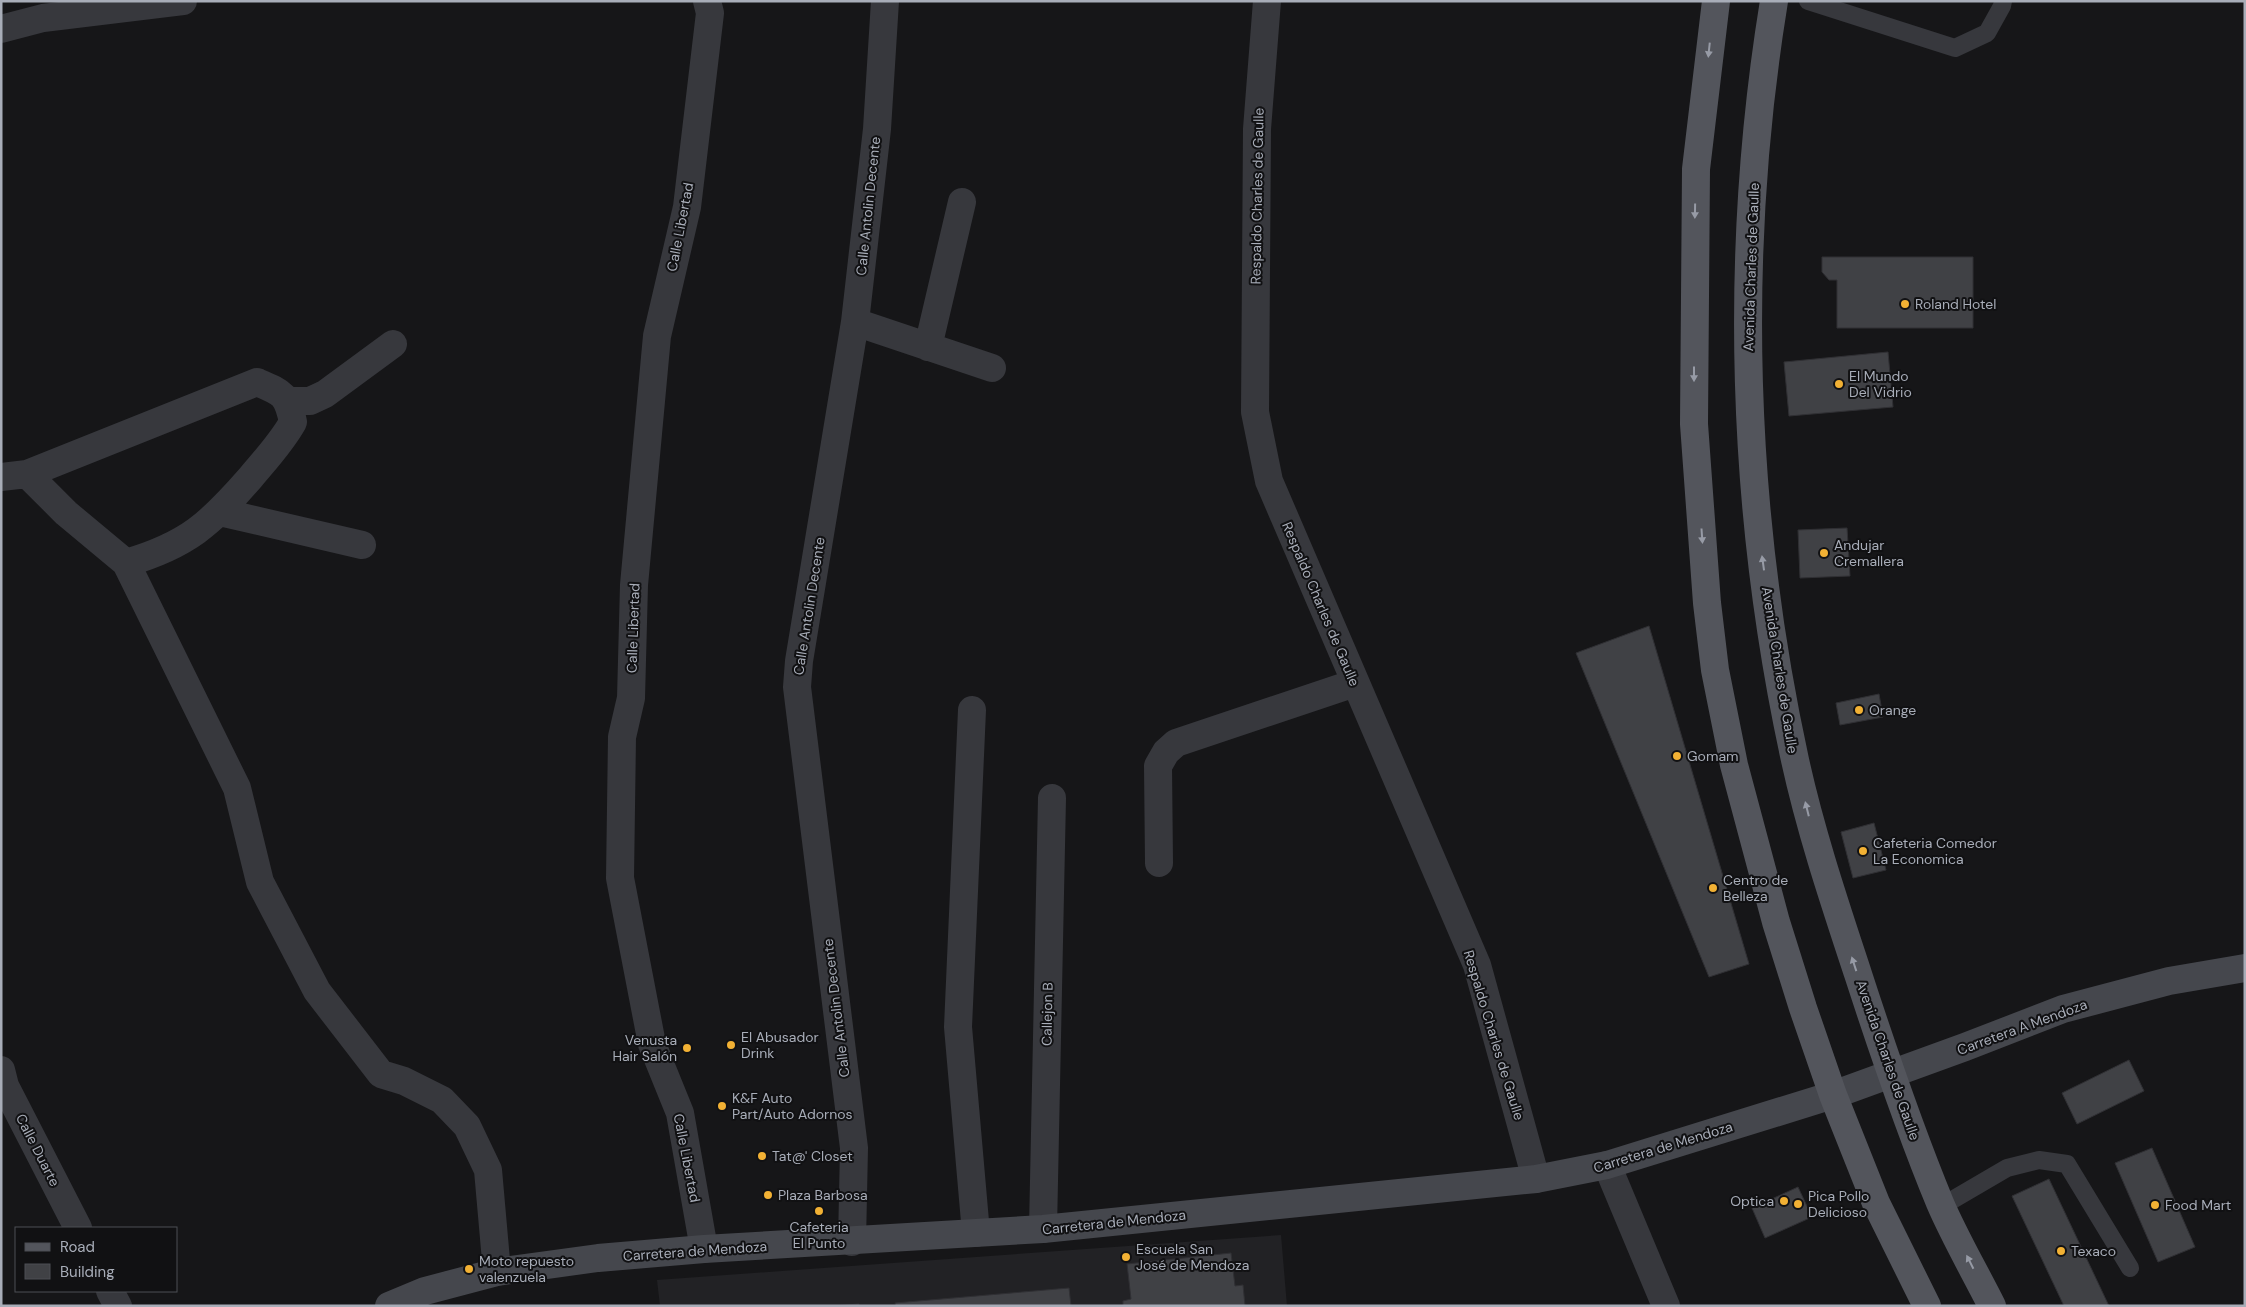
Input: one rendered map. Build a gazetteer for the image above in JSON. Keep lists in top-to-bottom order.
{
  "streets": {
    "main road": ["Avenida Charles de Gaulle"],
    "street": [
      "Respaldo Charles de Gaulle",
      "Calle Antolin Decente",
      "Calle Libertad",
      "Callejon B",
      "Carretera A Mendoza",
      "Carretera de Mendoza",
      "Calle Duarte"
    ]
  },
  "crossings": [
    ["Respaldo Charles de Gaulle", "Carretera de Mendoza"],
    ["Calle Antolin Decente", "Carretera de Mendoza"],
    ["Calle Libertad", "Carretera de Mendoza"],
    ["Avenida Charles de Gaulle", "Carretera A Mendoza"],
    ["Callejon B", "Carretera de Mendoza"],
    ["Carretera A Mendoza", "Carretera de Mendoza"]
  ],
  "places": [
    "Roland Hotel",
    "El Mundo Del Vidrio",
    "Andujar Cremallera",
    "Orange",
    "Gomam",
    "Cafeteria Comedor La Economica",
    "Centro de Belleza",
    "El Abusador Drink",
    "Venusta Hair Salón",
    "K&F Auto Part/Auto Adornos",
    "Tat@' Closet",
    "Plaza Barbosa",
    "Optica",
    "Pica Pollo Delicioso",
    "Food Mart",
    "Cafeteria El Punto",
    "Texaco",
    "Escuela San José de Mendoza",
    "Moto repuesto valenzuela"
  ],
  "legend": ["Road", "Building"]
}
